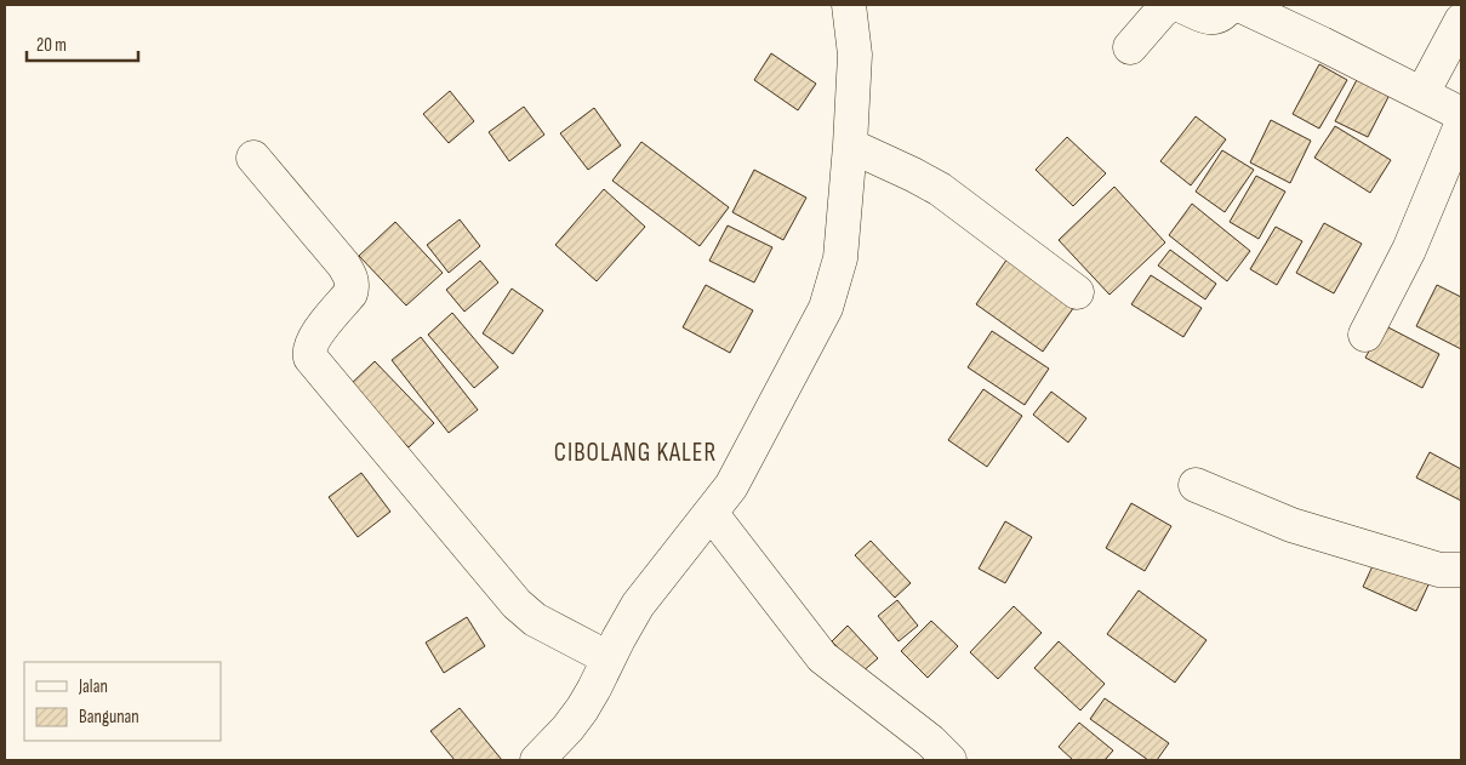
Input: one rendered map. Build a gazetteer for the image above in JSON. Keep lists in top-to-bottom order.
{
  "districts": ["CIBOLANG KALER"],
  "legend": ["Jalan", "Bangunan"],
  "scale_bar": "20 m"
}
